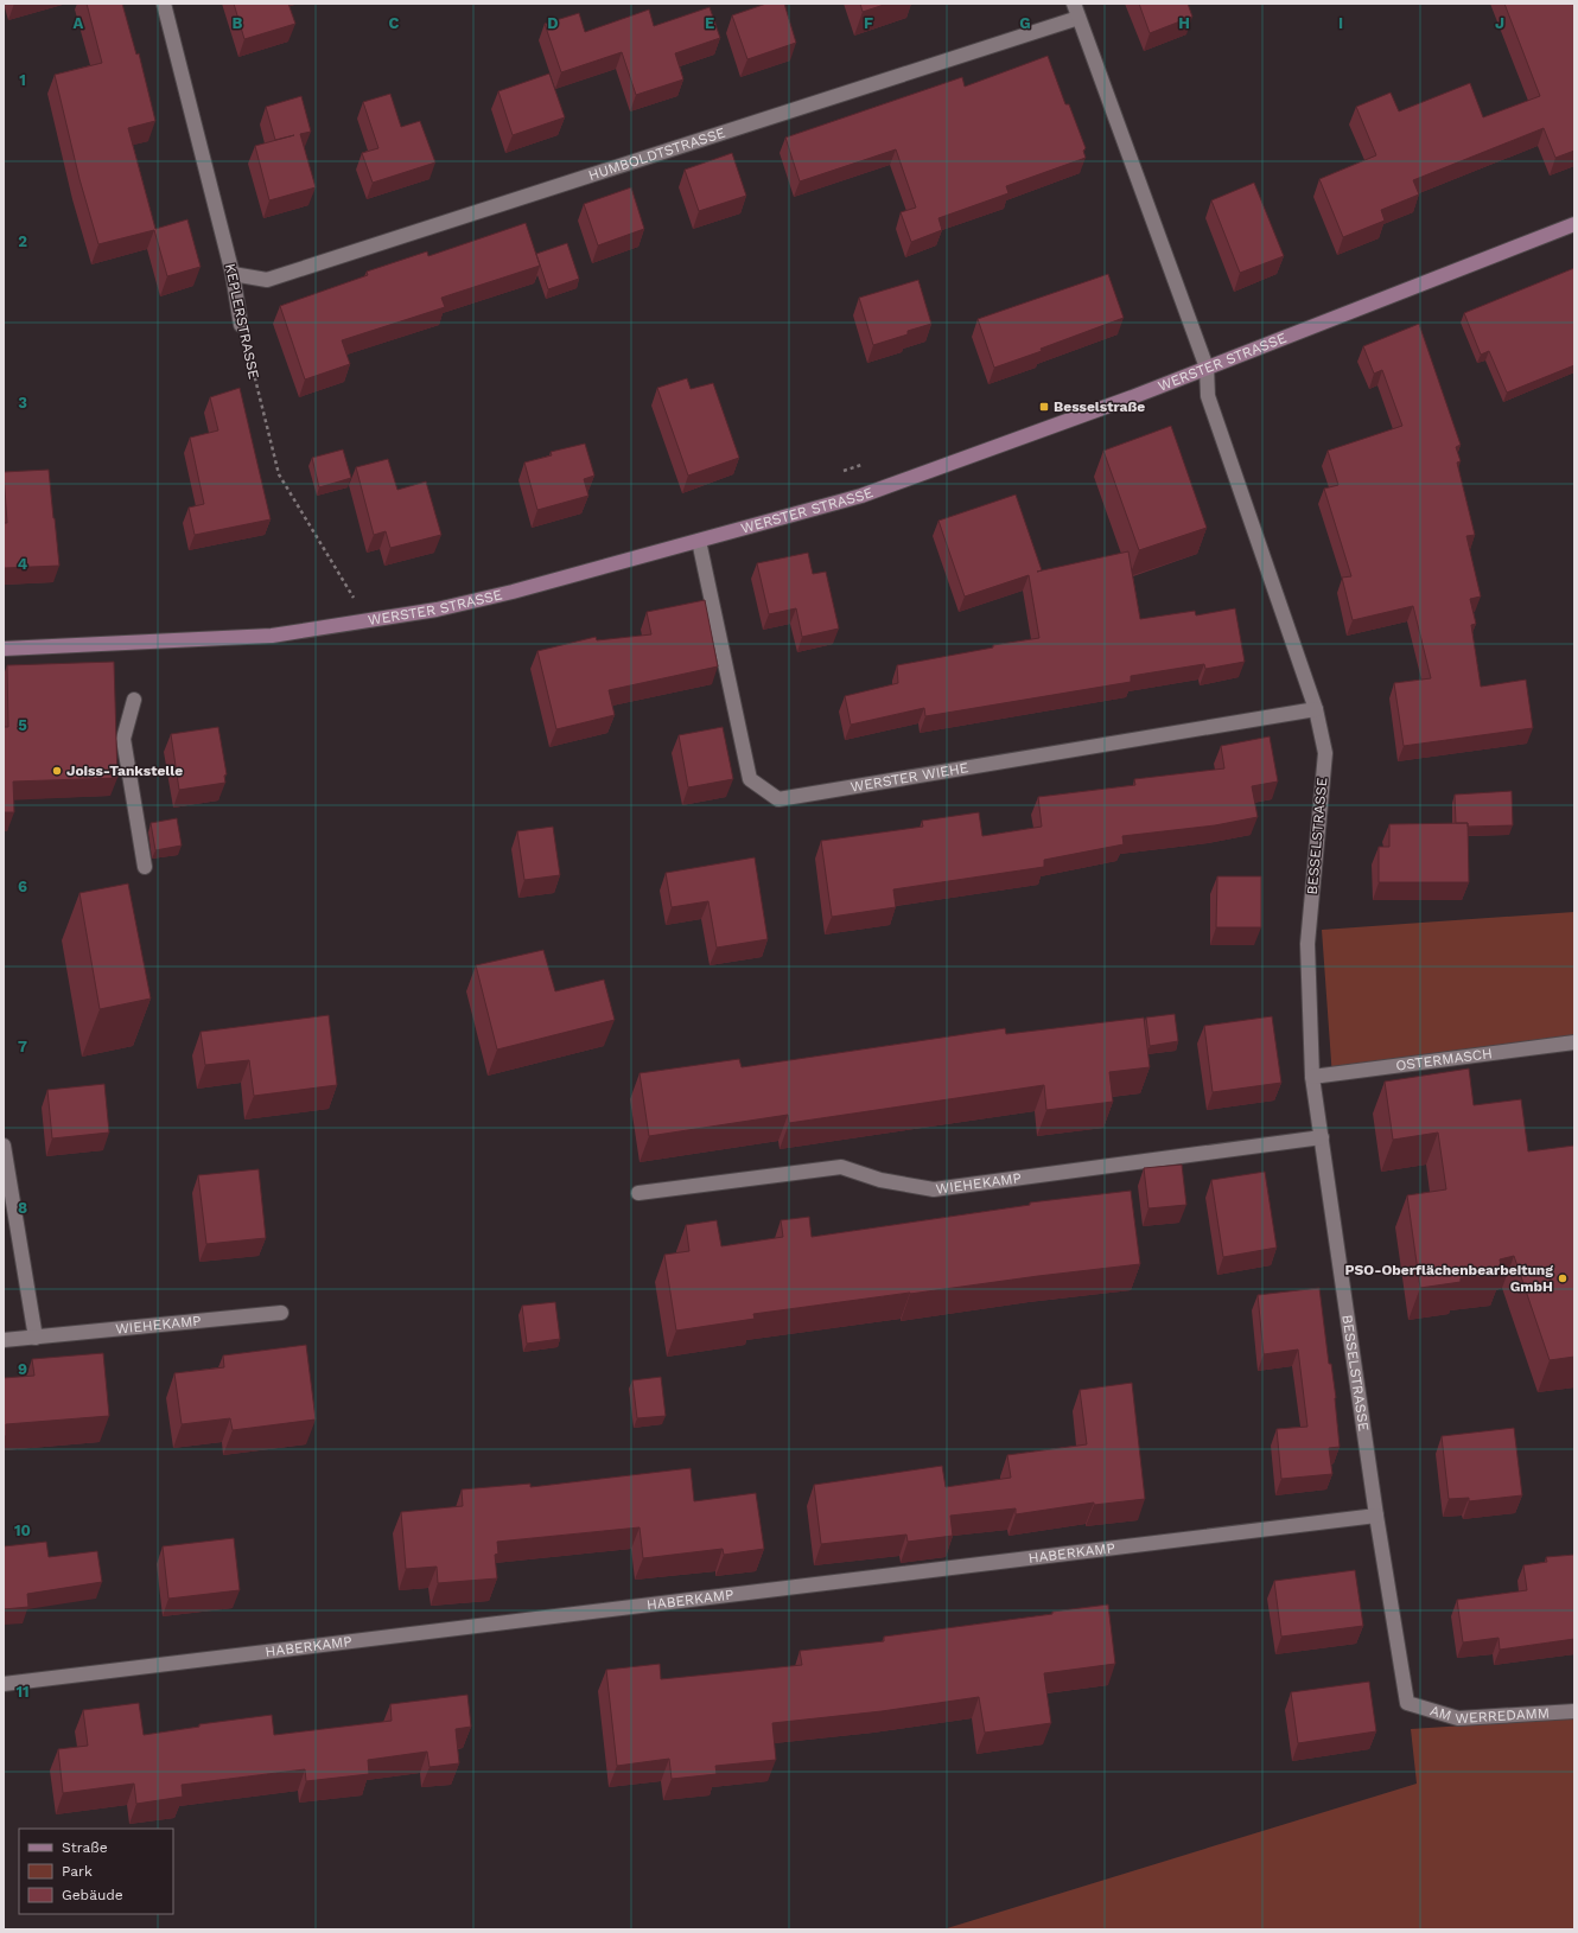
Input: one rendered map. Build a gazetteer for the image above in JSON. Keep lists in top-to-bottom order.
{
  "streets": {
    "main road": ["WERSTER STRASSE"],
    "street": [
      "HUMBOLDTSTRASSE",
      "KEPLERSTRASSE",
      "WERSTER WIEHE",
      "BESSELSTRASSE",
      "OSTERMASCH",
      "WIEHEKAMP",
      "HABERKAMP",
      "AM WERREDAMM"
    ]
  },
  "crossings": [
    ["HUMBOLDTSTRASSE", "KEPLERSTRASSE"],
    ["HUMBOLDTSTRASSE", "BESSELSTRASSE"],
    ["WERSTER STRASSE", "WERSTER WIEHE"],
    ["WERSTER STRASSE", "BESSELSTRASSE"],
    ["WERSTER WIEHE", "BESSELSTRASSE"],
    ["BESSELSTRASSE", "OSTERMASCH"],
    ["BESSELSTRASSE", "WIEHEKAMP"],
    ["BESSELSTRASSE", "HABERKAMP"],
    ["BESSELSTRASSE", "AM WERREDAMM"]
  ],
  "places": {
    "transit": ["Besselstraße"],
    "other": ["Joiss-Tankstelle", "PSO-Oberflächenbearbeitung GmbH"]
  },
  "legend": ["Straße", "Park", "Gebäude"],
  "grid": {
    "columns": [
      "A",
      "B",
      "C",
      "D",
      "E",
      "F",
      "G",
      "H",
      "I",
      "J"
    ],
    "rows": [
      "1",
      "2",
      "3",
      "4",
      "5",
      "6",
      "7",
      "8",
      "9",
      "10",
      "11"
    ]
  }
}
